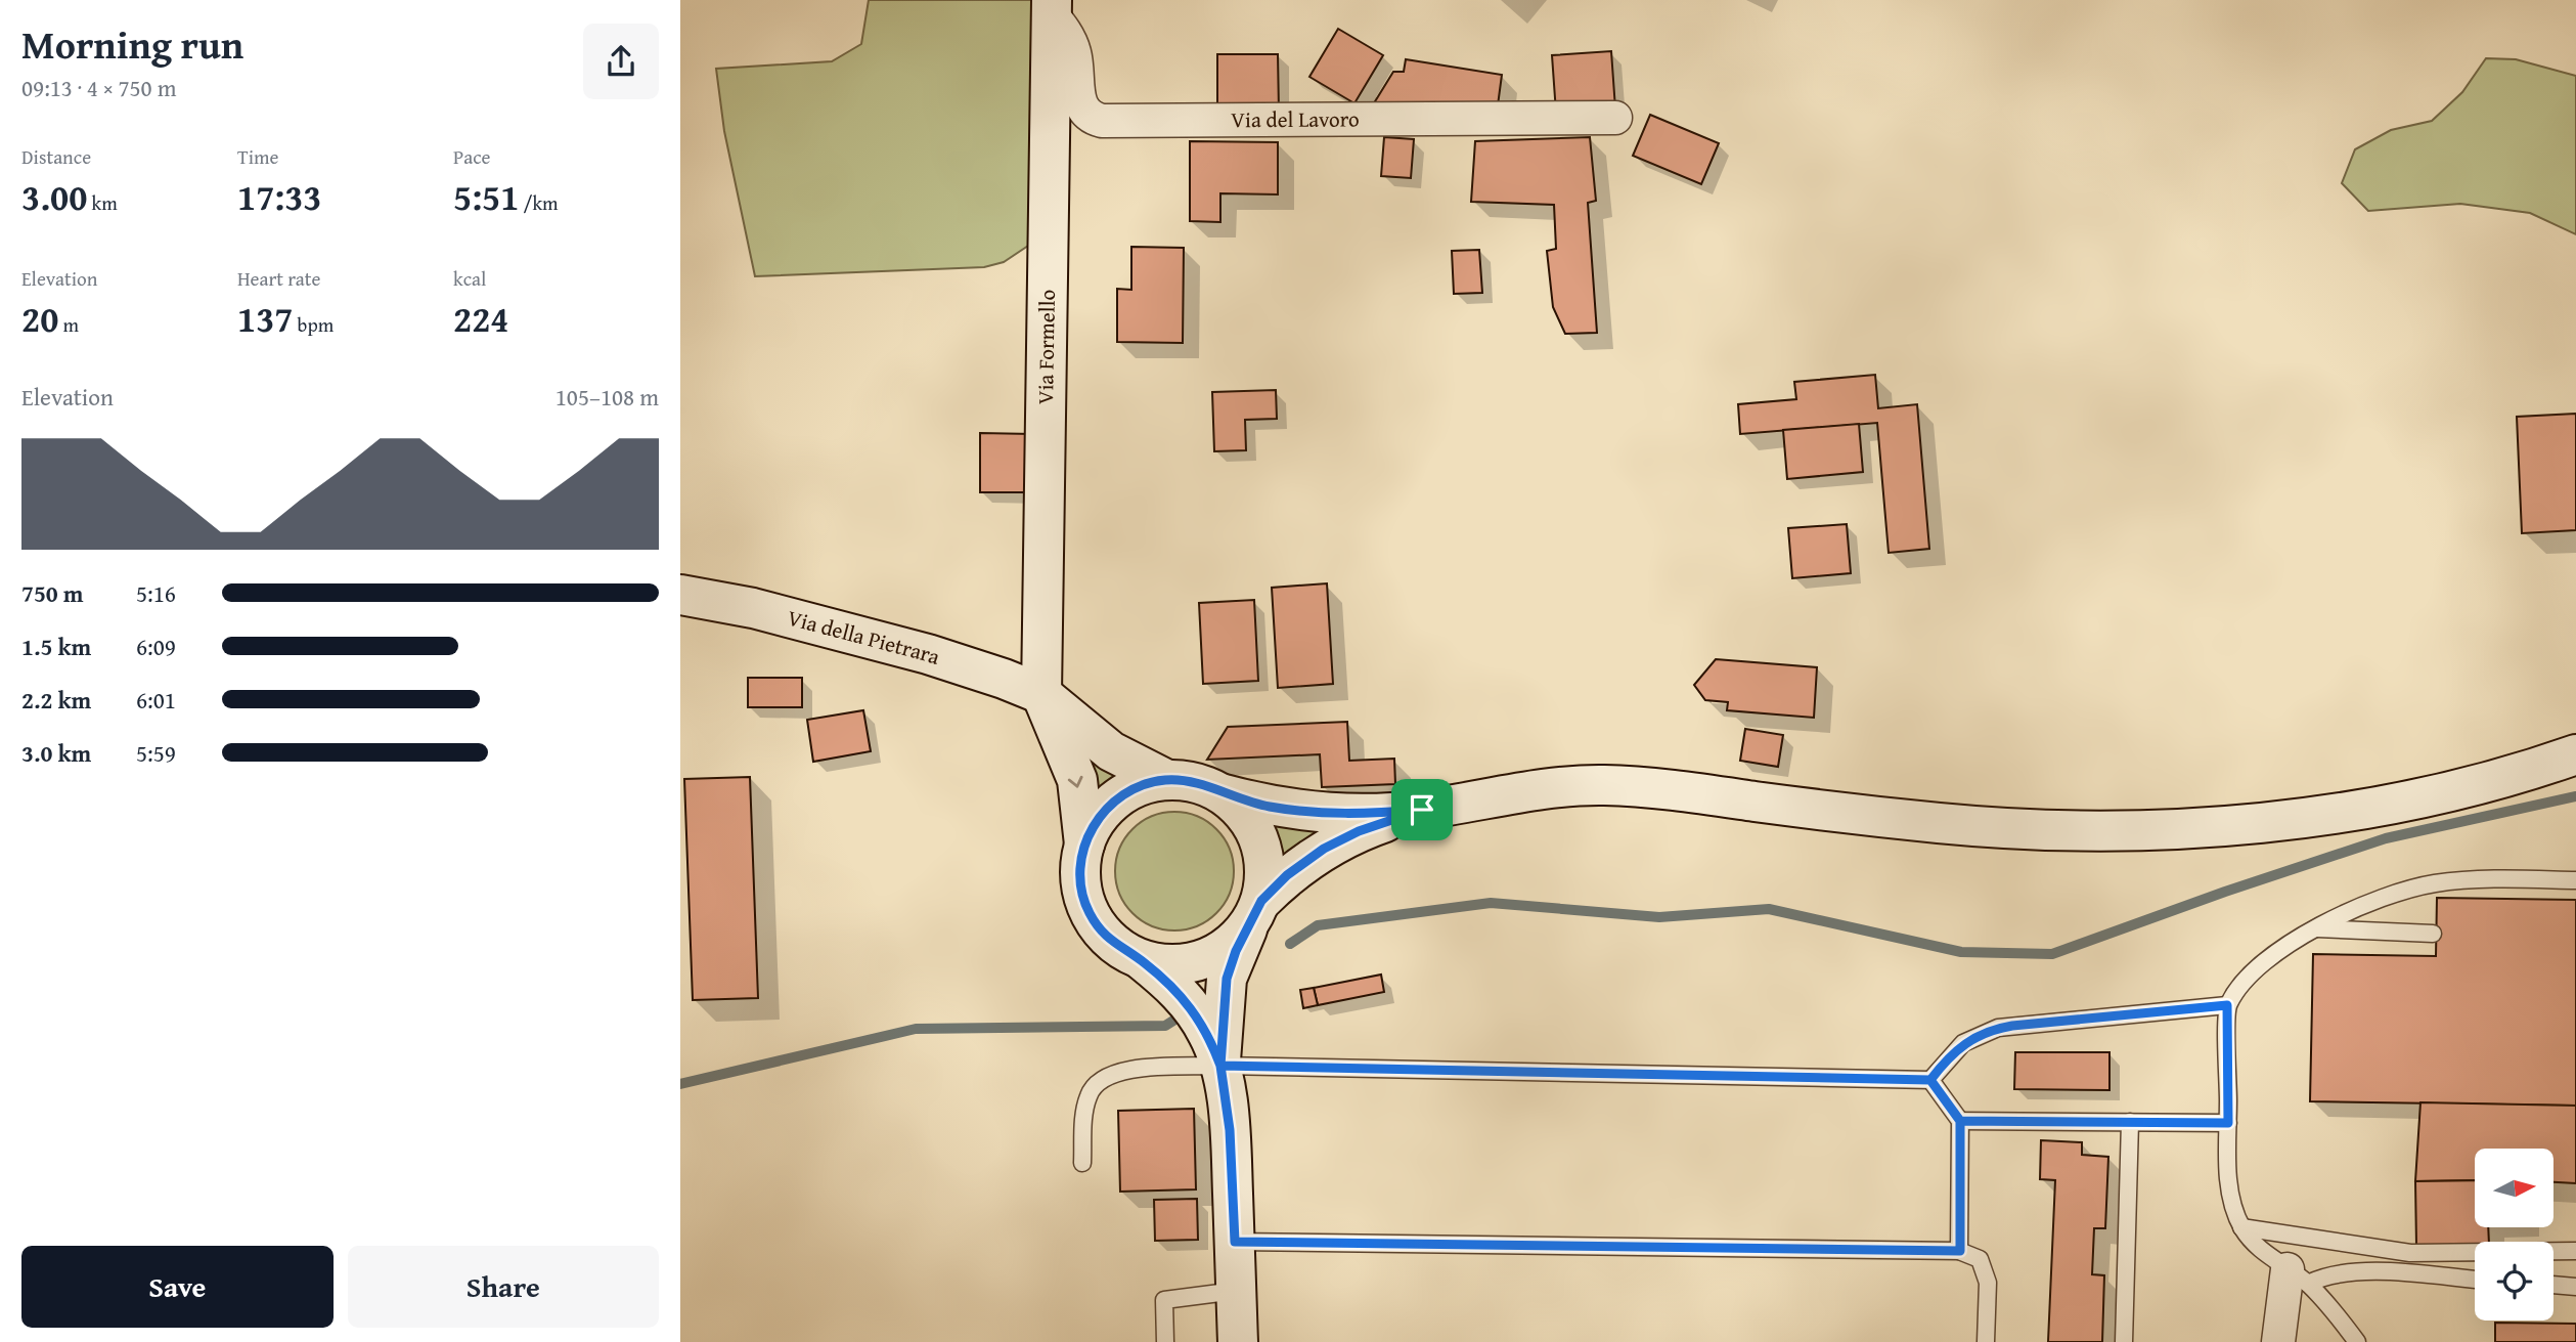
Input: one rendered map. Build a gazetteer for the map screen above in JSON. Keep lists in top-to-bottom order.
{
  "streets": {
    "main road": ["Via Formello", "Via della Pietrara"],
    "street": ["Via del Lavoro"]
  },
  "crossings": [
    ["Via del Lavoro", "Via Formello"],
    ["Via Formello", "Via della Pietrara"]
  ],
  "north": "right",
  "page": {
    "heading": ["Morning run", "09:13 · 4 × 750 m"],
    "stats": [
      ["Distance", "3.00 km"],
      ["Time", "17:33"],
      ["Pace", "5:51 /km"],
      ["Elevation", "20 m"],
      ["Heart rate", "137 bpm"],
      ["kcal", "224"]
    ],
    "chart": ["Elevation", "105–108 m"],
    "list": [
      {
        "name": "750 m",
        "note": "5:16"
      },
      {
        "name": "1.5 km",
        "note": "6:09"
      },
      {
        "name": "2.2 km",
        "note": "6:01"
      },
      {
        "name": "3.0 km",
        "note": "5:59"
      }
    ],
    "buttons": ["Save", "Share"]
  }
}
